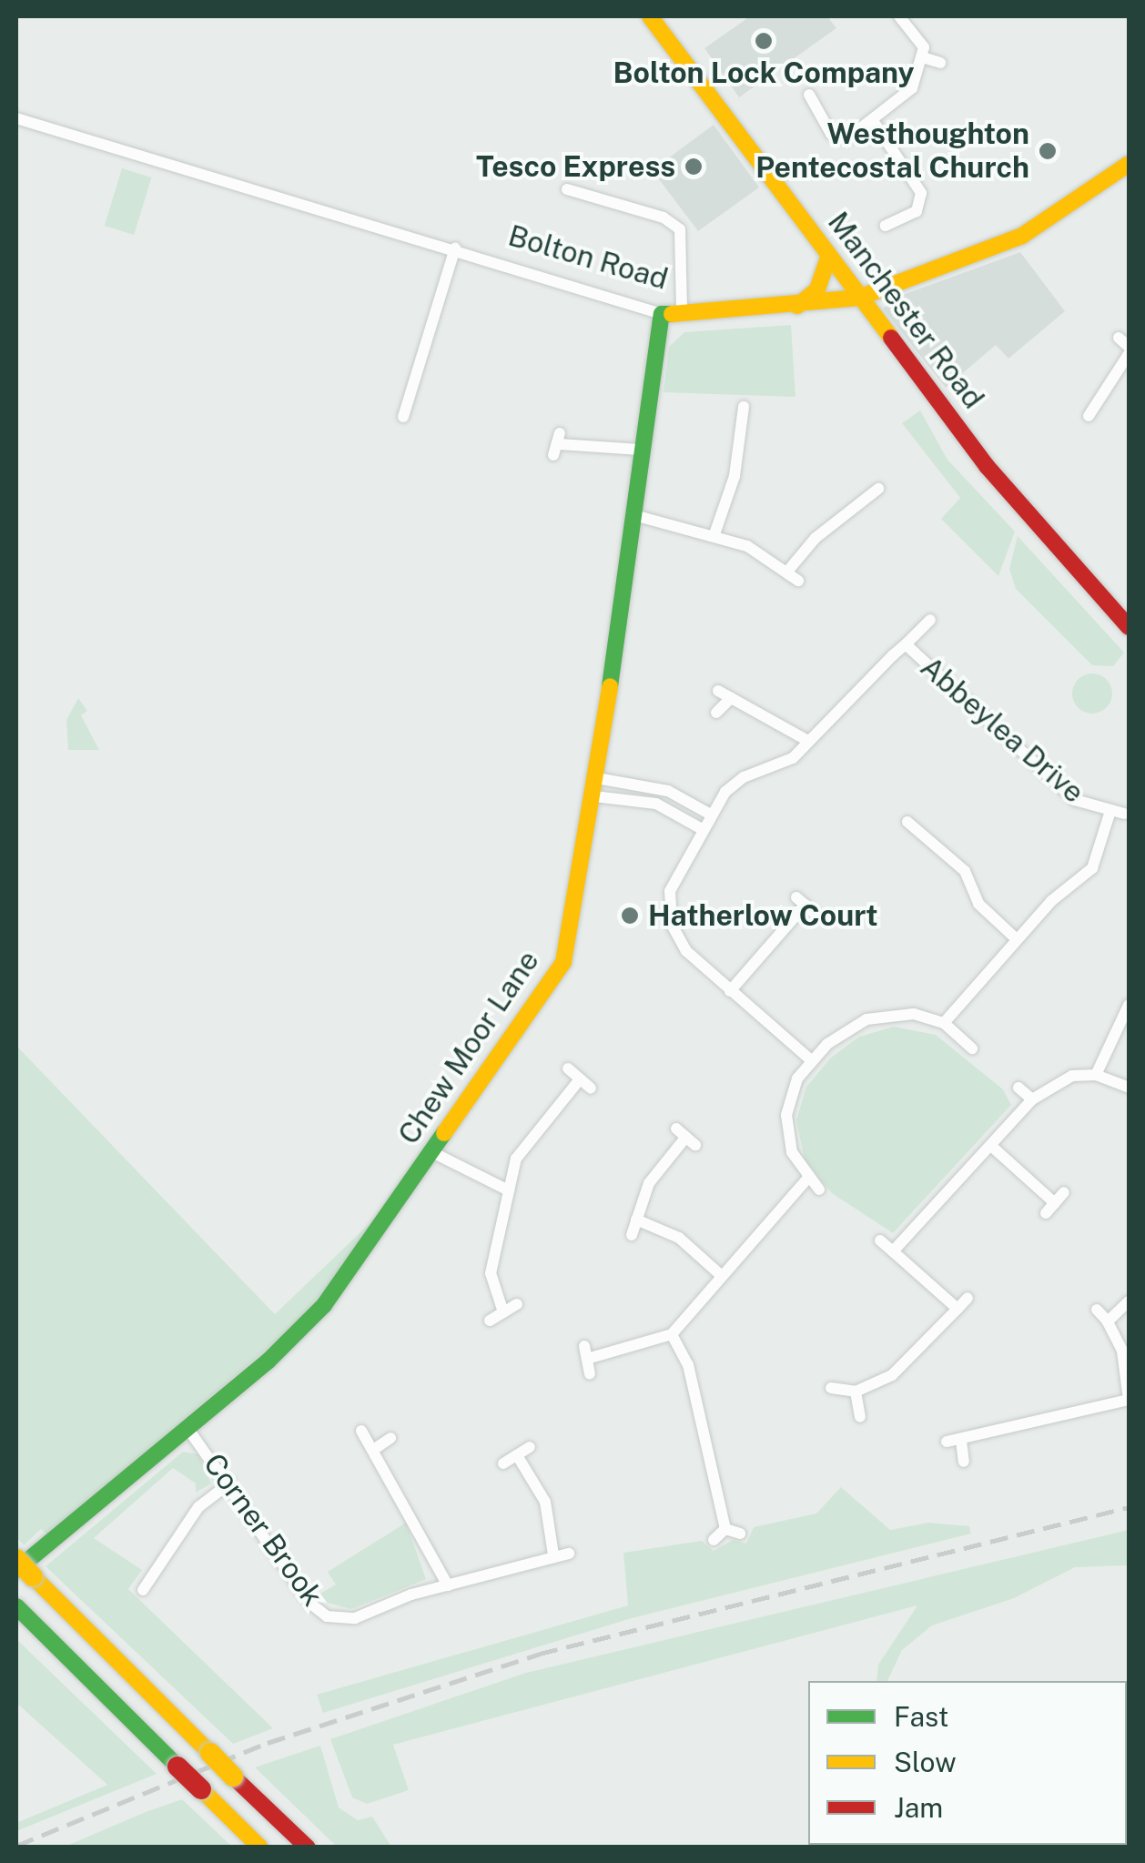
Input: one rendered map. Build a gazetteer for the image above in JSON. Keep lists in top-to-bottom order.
{
  "streets": {
    "main road": ["Bolton Road", "Manchester Road", "Chew Moor Lane"],
    "street": ["Abbeylea Drive", "Corner Brook"]
  },
  "crossings": [
    ["Bolton Road", "Manchester Road"],
    ["Bolton Road", "Chew Moor Lane"],
    ["Chew Moor Lane", "Corner Brook"]
  ],
  "places": [
    "Bolton Lock Company",
    "Westhoughton Pentecostal Church",
    "Tesco Express",
    "Hatherlow Court"
  ],
  "legend": ["Fast", "Slow", "Jam"]
}
